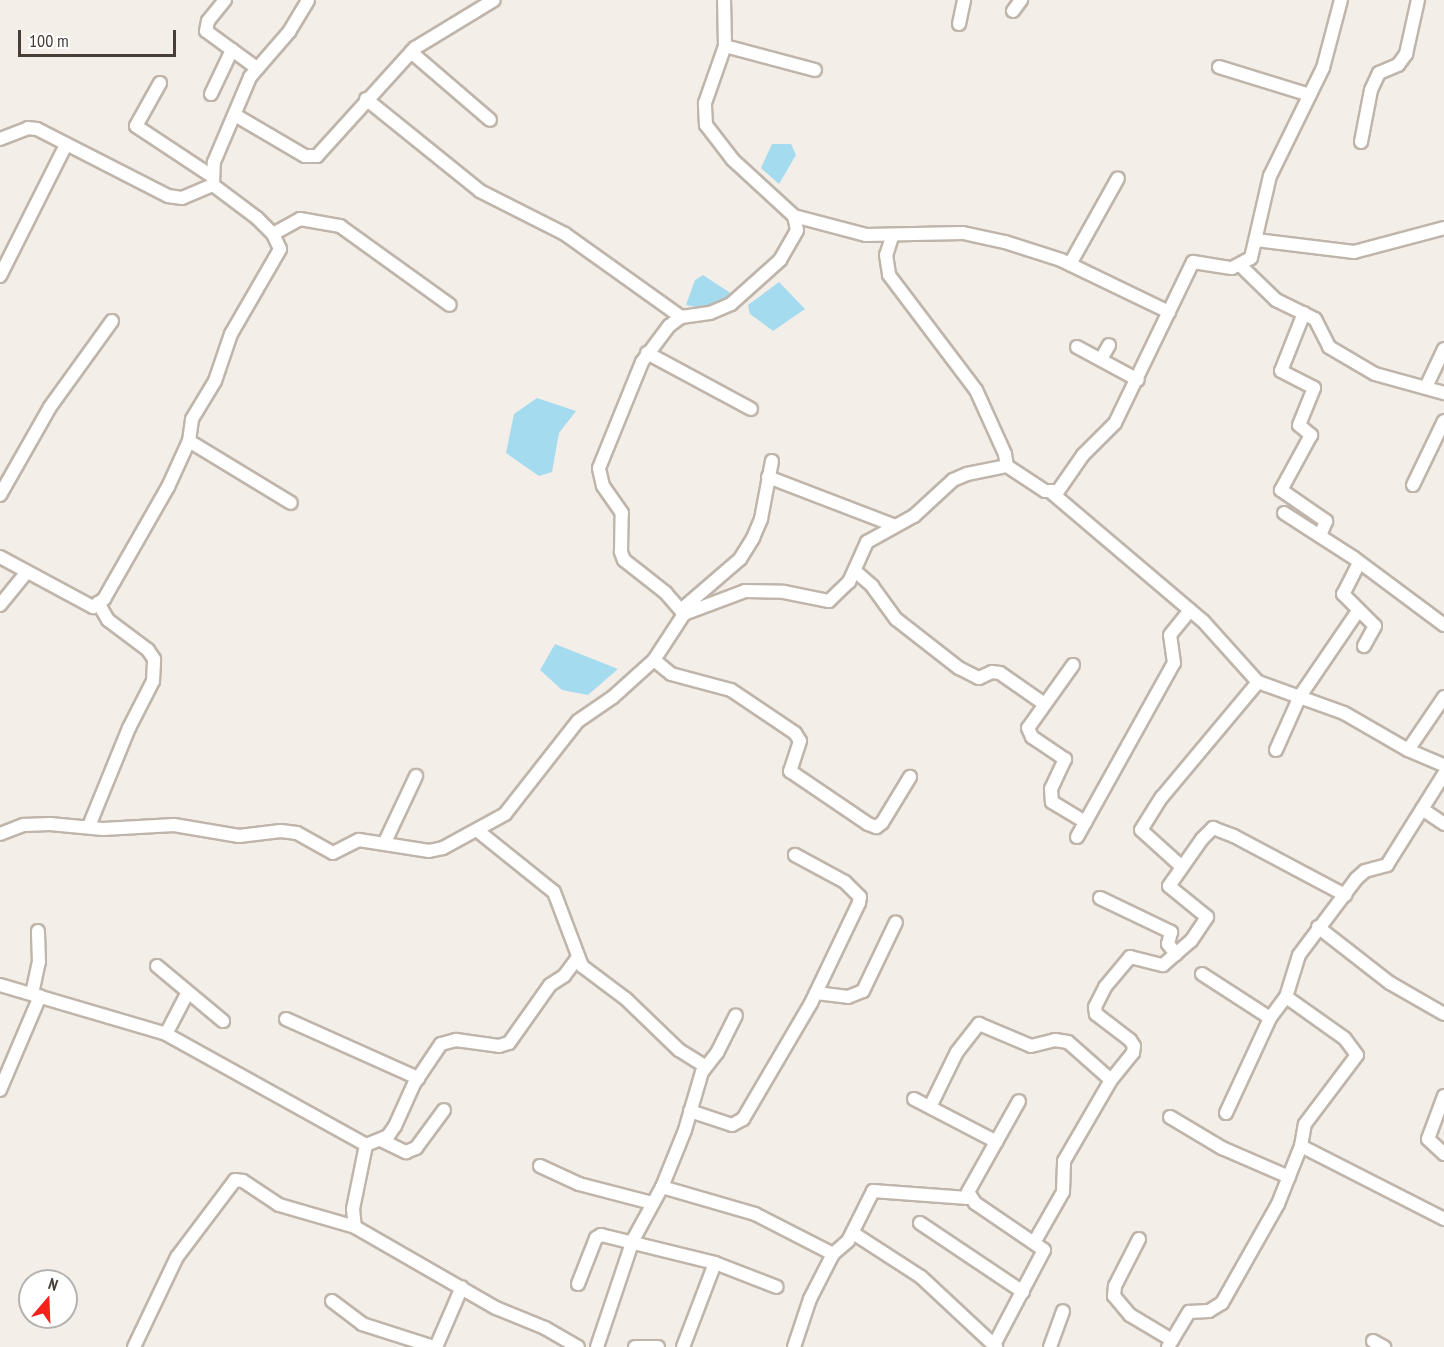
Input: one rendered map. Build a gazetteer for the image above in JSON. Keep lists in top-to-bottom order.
{
  "scale_bar": "100 m",
  "north": "top"
}
